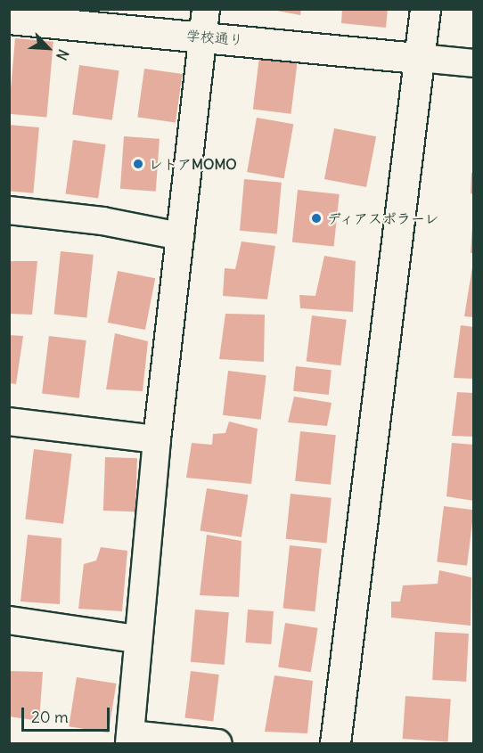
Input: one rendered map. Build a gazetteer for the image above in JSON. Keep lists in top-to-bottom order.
{
  "streets": {
    "street": ["学校通り"]
  },
  "places": ["レトアMOMO", "ディアスポラーレ"],
  "scale_bar": "20 m",
  "north": "bottom right"
}
